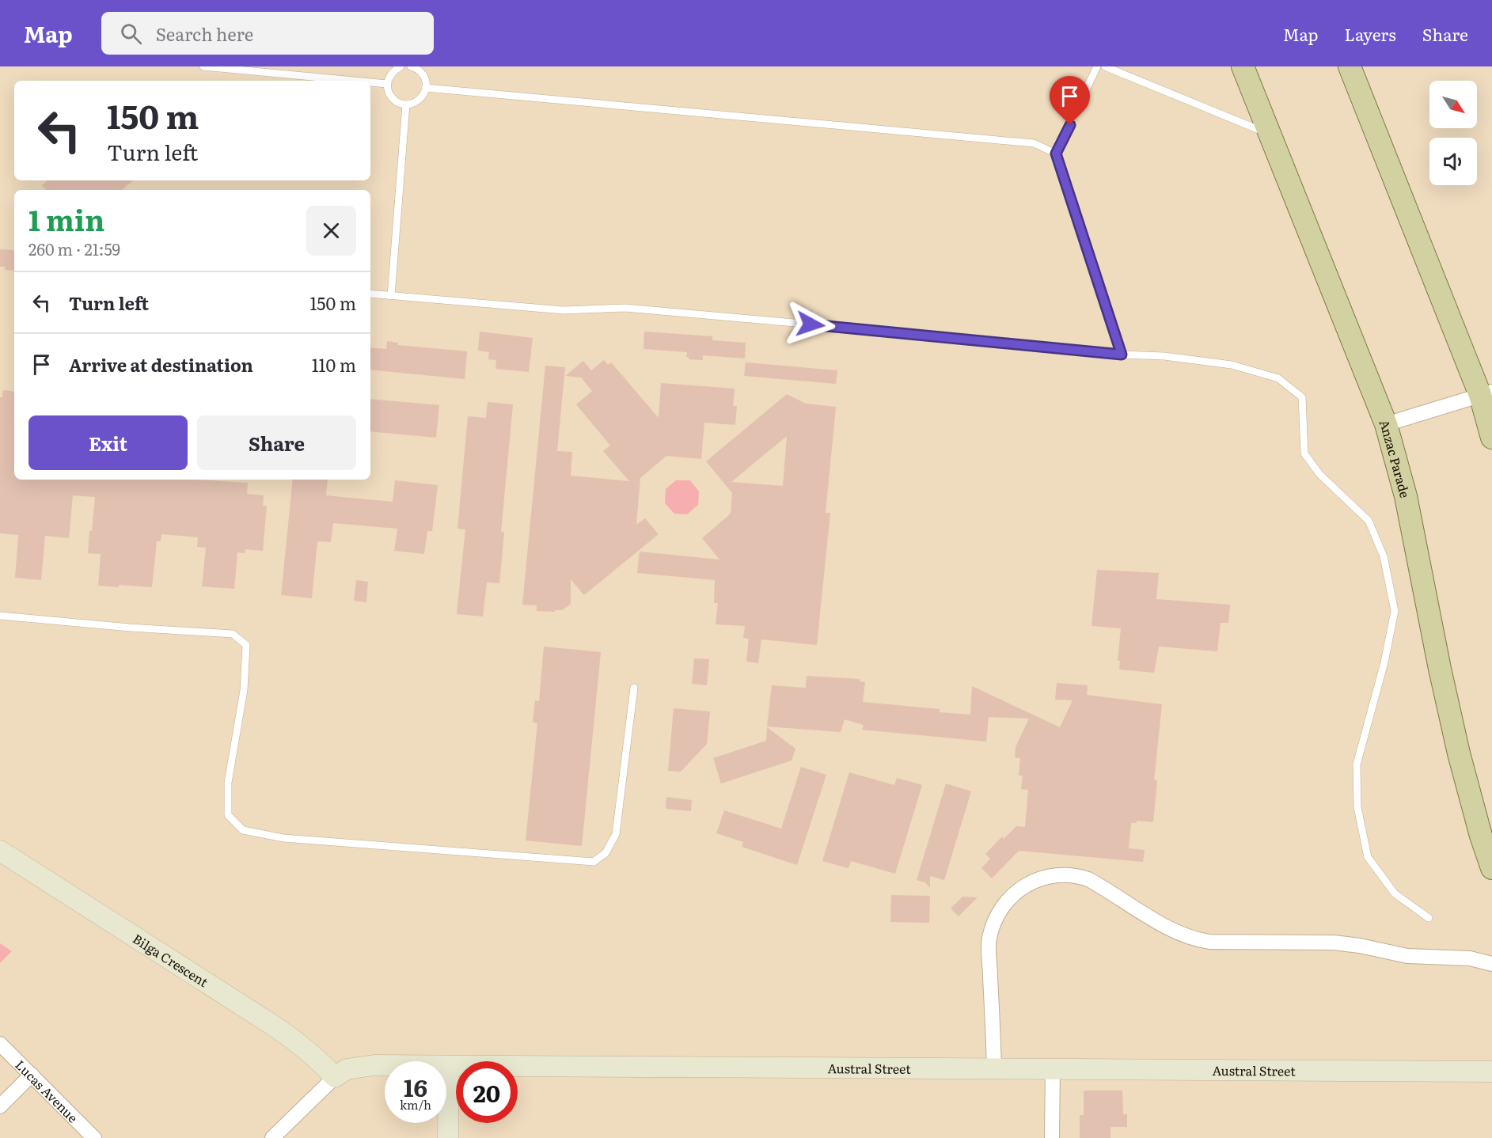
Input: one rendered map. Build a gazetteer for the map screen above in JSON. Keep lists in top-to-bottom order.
{
  "streets": {
    "main road": ["Anzac Parade"],
    "street": ["Bilga Crescent", "Austral Street", "Lucas Avenue"]
  },
  "crossings": [
    ["Bilga Crescent", "Austral Street"]
  ],
  "north": "bottom right",
  "page": {
    "header": "Map",
    "search": "Search here",
    "nav": ["Map", "Layers", "Share"],
    "turn": ["150 m", "Turn left"],
    "heading": ["1 min", "260 m · 21:59"],
    "list": [
      {
        "name": "Turn left",
        "value": "150 m"
      },
      {
        "name": "Arrive at destination",
        "value": "110 m"
      }
    ],
    "buttons": ["Exit", "Share"],
    "speed": "16 km/h",
    "limit": "20"
  }
}
